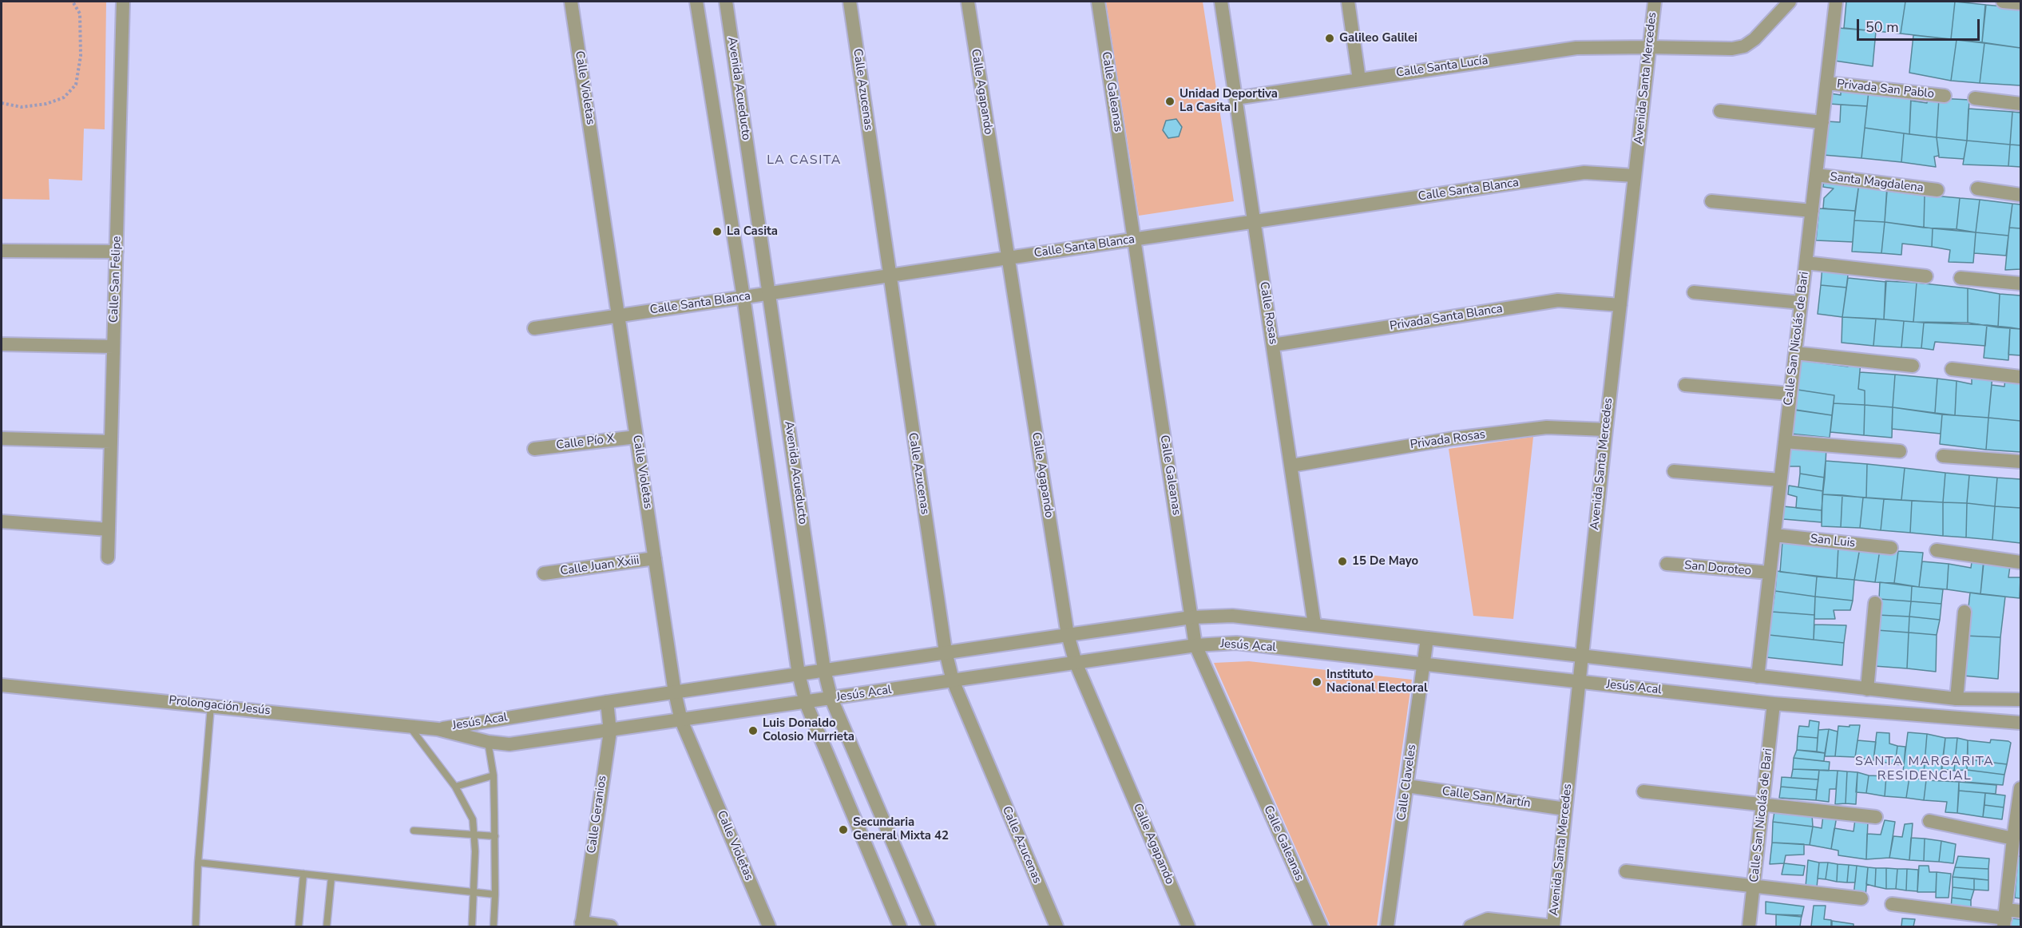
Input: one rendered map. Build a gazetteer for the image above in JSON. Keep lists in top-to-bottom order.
{
  "streets": {
    "street": [
      "Calle Santa Lucía",
      "Avenida Santa Mercedes",
      "Calle Violetas",
      "Avenida Acueducto",
      "Calle Azucenas",
      "Privada San Pablo",
      "Calle Agapando",
      "Calle Galeanas",
      "Santa Magdalena",
      "Calle Santa Blanca",
      "Calle San Felipe",
      "Calle Rosas",
      "Privada Santa Blanca",
      "Calle San Nicolás de Bari",
      "Privada Rosas",
      "Calle Pío X",
      "San Luis",
      "Calle Juan Xxiii",
      "San Doroteo",
      "Jesús Acal",
      "Prolongación Jesús",
      "Calle Claveles",
      "Calle San Martín",
      "Calle Geranios"
    ]
  },
  "crossings": [
    ["Calle Santa Lucía", "Avenida Santa Mercedes"],
    ["Calle Santa Lucía", "Calle Rosas"],
    ["Avenida Santa Mercedes", "Calle Santa Blanca"],
    ["Avenida Santa Mercedes", "Privada Santa Blanca"],
    ["Avenida Santa Mercedes", "Privada Rosas"],
    ["Avenida Santa Mercedes", "Jesús Acal"],
    ["Avenida Santa Mercedes", "Calle San Martín"],
    ["Calle Violetas", "Calle Santa Blanca"],
    ["Calle Violetas", "Calle Pío X"],
    ["Calle Violetas", "Calle Juan Xxiii"],
    ["Calle Violetas", "Jesús Acal"],
    ["Avenida Acueducto", "Calle Santa Blanca"],
    ["Avenida Acueducto", "Jesús Acal"],
    ["Calle Azucenas", "Calle Santa Blanca"],
    ["Calle Azucenas", "Jesús Acal"],
    ["Privada San Pablo", "Calle San Nicolás de Bari"],
    ["Calle Agapando", "Calle Santa Blanca"],
    ["Calle Agapando", "Jesús Acal"],
    ["Calle Galeanas", "Calle Santa Blanca"],
    ["Calle Galeanas", "Jesús Acal"],
    ["Santa Magdalena", "Calle San Nicolás de Bari"],
    ["Calle Santa Blanca", "Calle Rosas"],
    ["Calle Rosas", "Privada Santa Blanca"],
    ["Calle Rosas", "Privada Rosas"],
    ["Calle Rosas", "Jesús Acal"],
    ["Calle San Nicolás de Bari", "San Luis"],
    ["Calle San Nicolás de Bari", "San Doroteo"],
    ["Calle San Nicolás de Bari", "Jesús Acal"],
    ["Jesús Acal", "Prolongación Jesús"],
    ["Jesús Acal", "Calle Claveles"],
    ["Jesús Acal", "Calle Geranios"],
    ["Calle Claveles", "Calle San Martín"]
  ],
  "districts": ["LA CASITA", "SANTA MARGARITA RESIDENCIAL"],
  "places": [
    "Galileo Galilei",
    "Unidad Deportiva La Casita I",
    "La Casita",
    "15 De Mayo",
    "Instituto Nacional Electoral",
    "Luis Donaldo Colosio Murrieta",
    "Secundaria General Mixta 42"
  ],
  "scale_bar": "50 m"
}
